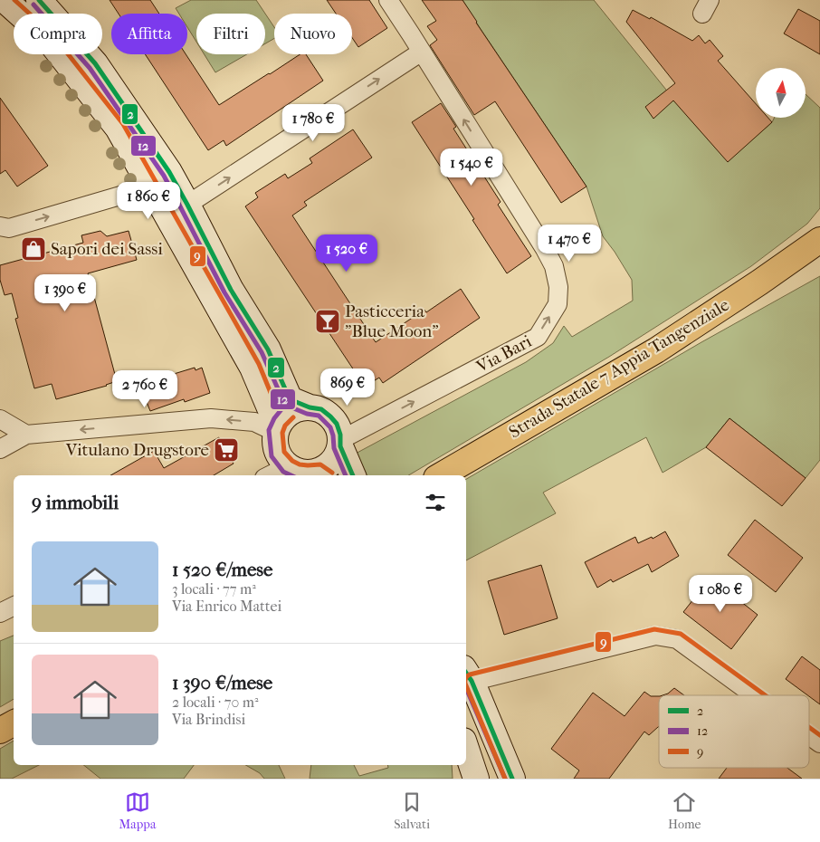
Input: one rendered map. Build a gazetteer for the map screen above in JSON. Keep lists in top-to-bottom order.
{
  "streets": {
    "highway": ["Strada Statale 7 Appia Tangenziale"],
    "street": ["Via Bari"]
  },
  "places": {
    "shop": ["Sapori dei Sassi"],
    "bar": ["Pasticceria \"Blue Moon\""],
    "supermarket": ["Vitulano Drugstore"]
  },
  "lines": ["transit line 2", "transit line 9", "transit line 12"],
  "legend": ["2", "12", "9"],
  "north": "top",
  "page": {
    "chip": [
      "Compra",
      "Affitta",
      "Filtri",
      "Nuovo"
    ],
    "price": [
      "1 780 €",
      "1 540 €",
      "1 860 €",
      "1 470 €",
      "1 520 €",
      "1 390 €",
      "869 €",
      "2 760 €",
      "1 080 €"
    ],
    "heading": "9 immobili",
    "list": [
      {
        "name": "1 520 €/mese",
        "note": "3 locali · 77 m² · Via Enrico Mattei"
      },
      {
        "name": "1 390 €/mese",
        "note": "2 locali · 70 m² · Via Brindisi"
      }
    ],
    "tabs": ["Mappa", "Salvati", "Home"]
  }
}
